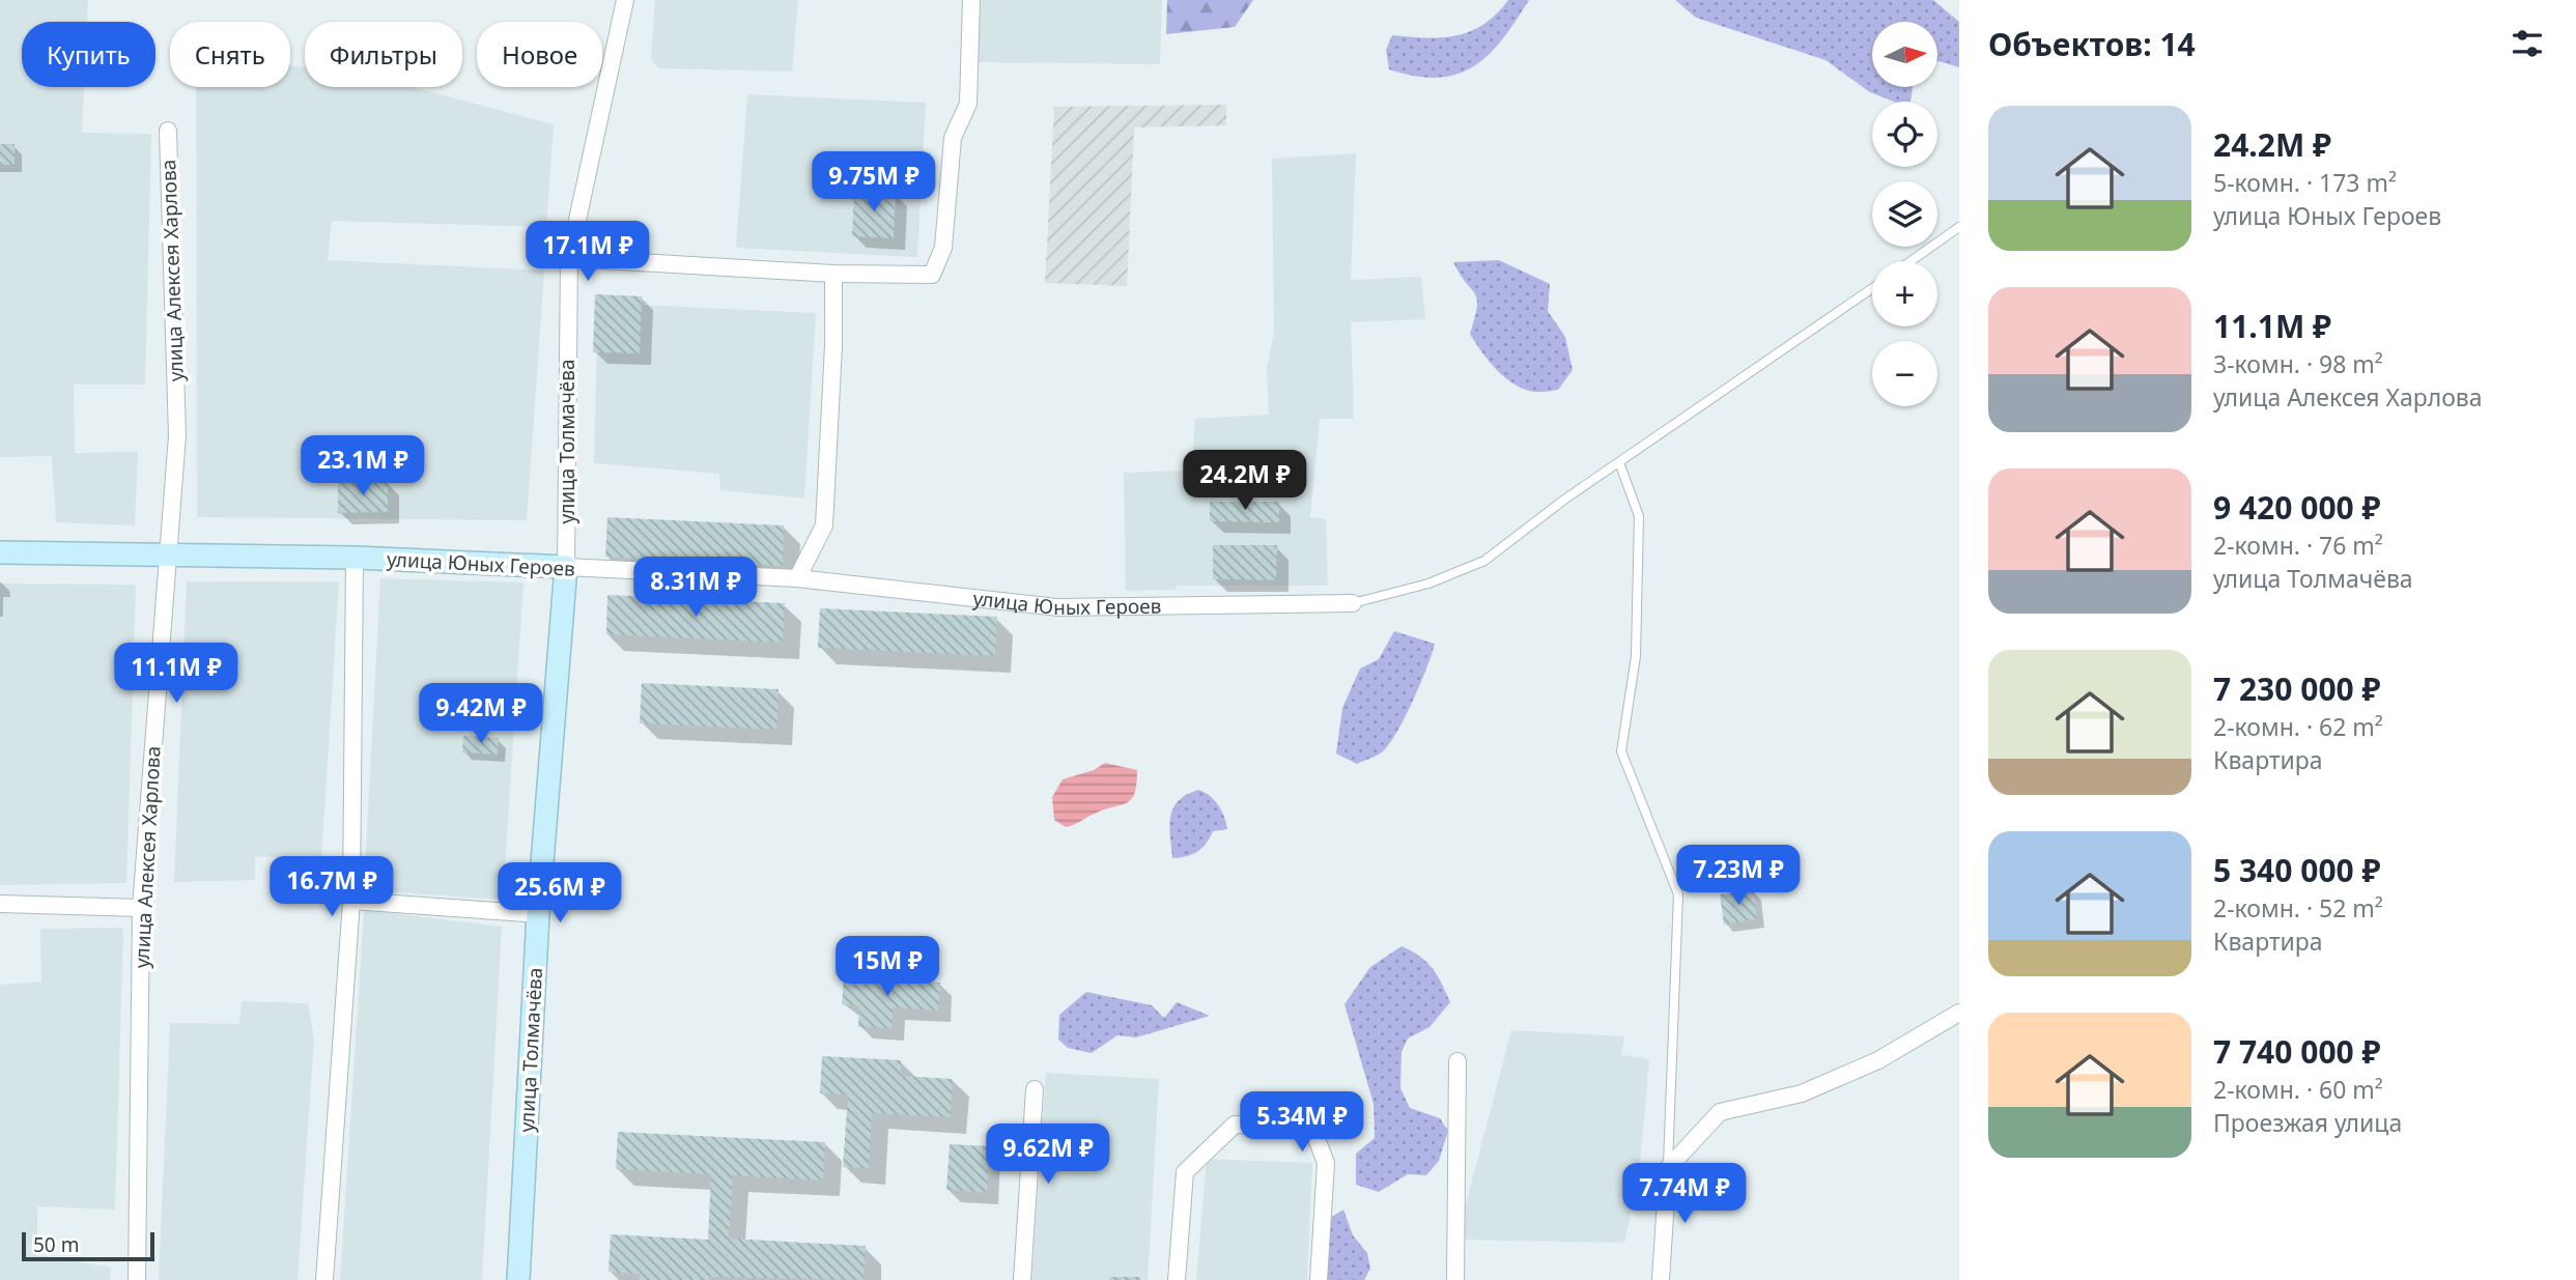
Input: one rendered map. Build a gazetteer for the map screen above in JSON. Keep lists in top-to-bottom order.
{
  "streets": {
    "street": ["улица Алексея Харлова", "улица Толмачёва", "улица Юных Героев"]
  },
  "crossings": [
    ["улица Алексея Харлова", "улица Юных Героев"],
    ["улица Толмачёва", "улица Юных Героев"]
  ],
  "scale_bar": "50 m",
  "north": "right",
  "page": {
    "heading": "Объектов: 14",
    "map_buttons": ["+", "−"],
    "chip": [
      "Купить",
      "Снять",
      "Фильтры",
      "Новое"
    ],
    "list": [
      {
        "name": "24.2M ₽",
        "note": "5-комн. · 173 m² · улица Юных Героев"
      },
      {
        "name": "11.1M ₽",
        "note": "3-комн. · 98 m² · улица Алексея Харлова"
      },
      {
        "name": "9 420 000 ₽",
        "note": "2-комн. · 76 m² · улица Толмачёва"
      },
      {
        "name": "7 230 000 ₽",
        "note": "2-комн. · 62 m² · Квартира"
      },
      {
        "name": "5 340 000 ₽",
        "note": "2-комн. · 52 m² · Квартира"
      },
      {
        "name": "7 740 000 ₽",
        "note": "2-комн. · 60 m² · Проезжая улица"
      }
    ],
    "price": [
      "9.75M ₽",
      "17.1M ₽",
      "23.1M ₽",
      "24.2M ₽",
      "8.31M ₽",
      "11.1M ₽",
      "9.42M ₽",
      "7.23M ₽",
      "16.7M ₽",
      "25.6M ₽",
      "15M ₽",
      "5.34M ₽",
      "9.62M ₽",
      "7.74M ₽"
    ],
    "scale": "50 m"
  }
}
